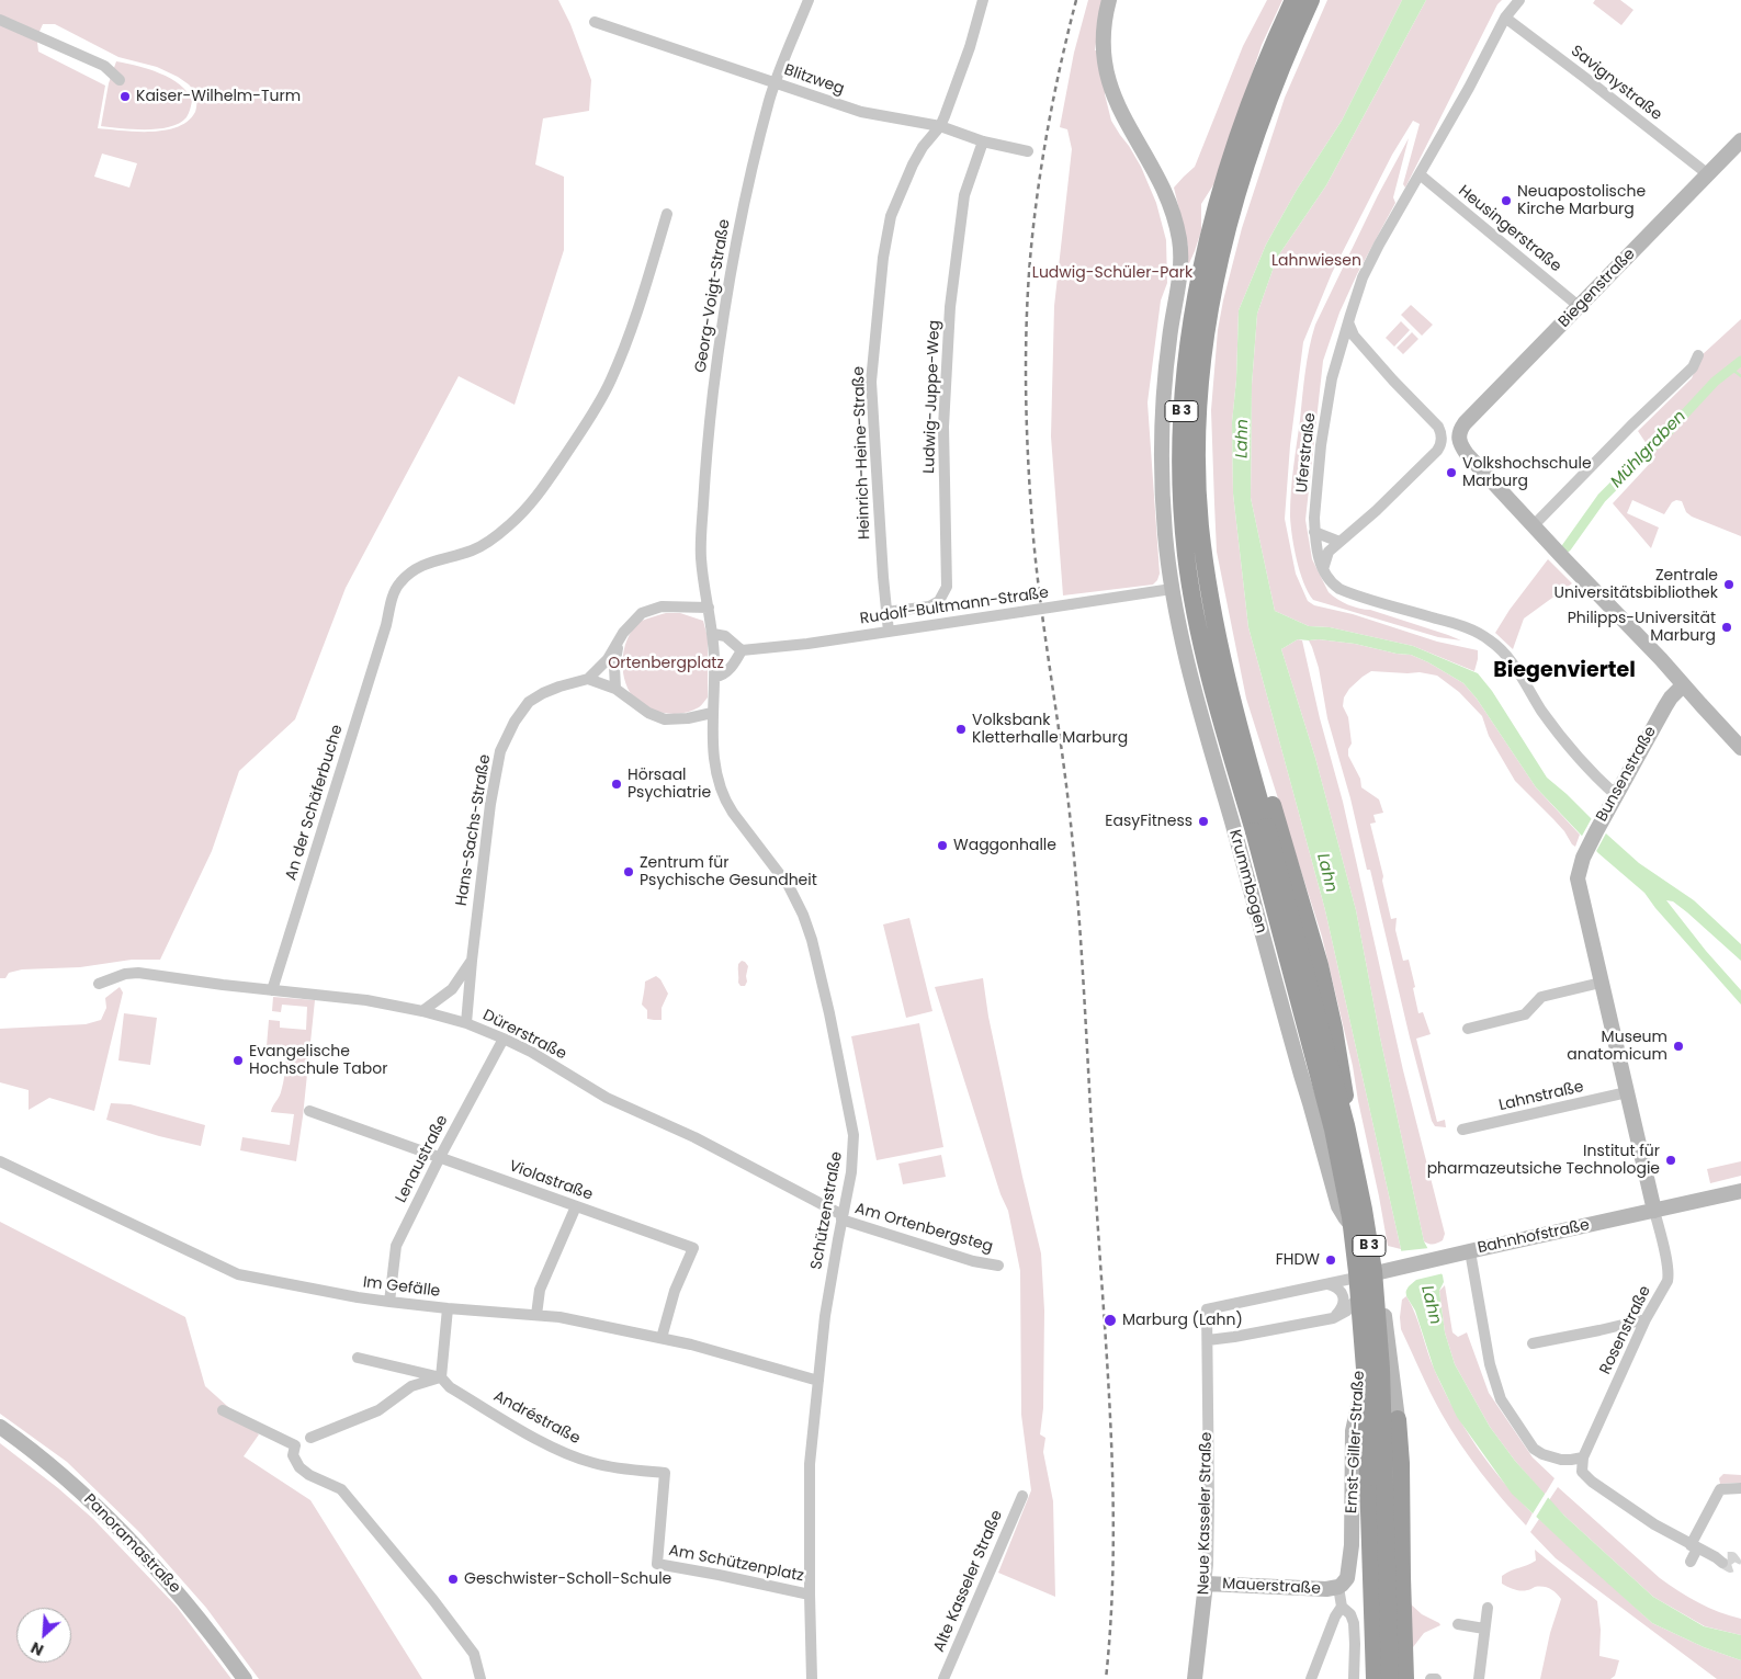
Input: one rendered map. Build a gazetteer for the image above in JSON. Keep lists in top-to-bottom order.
{
  "streets": {
    "highway": ["B 3"],
    "main road": [
      "Biegenstraße",
      "Bunsenstraße",
      "Krummbogen",
      "Bahnhofstraße",
      "Ernst-Giller-Straße",
      "Neue Kasseler Straße",
      "Panoramastraße",
      "Mauerstraße"
    ],
    "street": [
      "Blitzweg",
      "Savignystraße",
      "Heusingerstraße",
      "Georg-Voigt-Straße",
      "Ludwig-Juppe-Weg",
      "Heinrich-Heine-Straße",
      "Uferstraße",
      "Rudolf-Bultmann-Straße",
      "An der Schäferbuche",
      "Hans-Sachs-Straße",
      "Dürerstraße",
      "Lahnstraße",
      "Lenaustraße",
      "Violastraße",
      "Schützenstraße",
      "Am Ortenbergsteg",
      "Im Gefälle",
      "Rosenstraße",
      "Andréstraße",
      "Am Schützenplatz",
      "Alte Kasseler Straße"
    ]
  },
  "crossings": [
    ["Blitzweg", "Georg-Voigt-Straße"],
    ["Blitzweg", "Ludwig-Juppe-Weg"],
    ["Blitzweg", "Heinrich-Heine-Straße"],
    ["Savignystraße", "Biegenstraße"],
    ["Savignystraße", "Uferstraße"],
    ["Heusingerstraße", "Biegenstraße"],
    ["Heusingerstraße", "Uferstraße"],
    ["Georg-Voigt-Straße", "Schützenstraße"],
    ["Ludwig-Juppe-Weg", "Heinrich-Heine-Straße"],
    ["B 3", "Krummbogen"],
    ["Heinrich-Heine-Straße", "Rudolf-Bultmann-Straße"],
    ["Uferstraße", "Bunsenstraße"],
    ["Rudolf-Bultmann-Straße", "Krummbogen"],
    ["An der Schäferbuche", "Dürerstraße"],
    ["Hans-Sachs-Straße", "Dürerstraße"],
    ["Krummbogen", "Bahnhofstraße"],
    ["Krummbogen", "Ernst-Giller-Straße"],
    ["Dürerstraße", "Lenaustraße"],
    ["Dürerstraße", "Schützenstraße"],
    ["Dürerstraße", "Am Ortenbergsteg"],
    ["Lenaustraße", "Violastraße"],
    ["Lenaustraße", "Im Gefälle"],
    ["Violastraße", "Im Gefälle"],
    ["Schützenstraße", "Am Ortenbergsteg"],
    ["Schützenstraße", "Im Gefälle"],
    ["Schützenstraße", "Am Schützenplatz"],
    ["Bahnhofstraße", "Rosenstraße"],
    ["Bahnhofstraße", "Ernst-Giller-Straße"],
    ["Bahnhofstraße", "Neue Kasseler Straße"],
    ["Andréstraße", "Am Schützenplatz"],
    ["Ernst-Giller-Straße", "Mauerstraße"],
    ["Neue Kasseler Straße", "Mauerstraße"]
  ],
  "districts": ["Biegenviertel"],
  "water": ["Lahn", "Mühlgraben"],
  "parks": ["Lahnwiesen", "Ludwig-Schüler-Park", "Ortenbergplatz"],
  "places": [
    "Kaiser-Wilhelm-Turm",
    "Neuapostolische Kirche Marburg",
    "Volkshochschule Marburg",
    "Zentrale Universitätsbibliothek",
    "Philipps-Universität Marburg",
    "Volksbank Kletterhalle Marburg",
    "Hörsaal Psychiatrie",
    "EasyFitness",
    "Waggonhalle",
    "Zentrum für Psychische Gesundheit",
    "Museum anatomicum",
    "Evangelische Hochschule Tabor",
    "Institut für pharmazeutsiche Technologie",
    "FHDW",
    "Marburg (Lahn)",
    "Geschwister-Scholl-Schule"
  ],
  "north": "bottom left"
}
